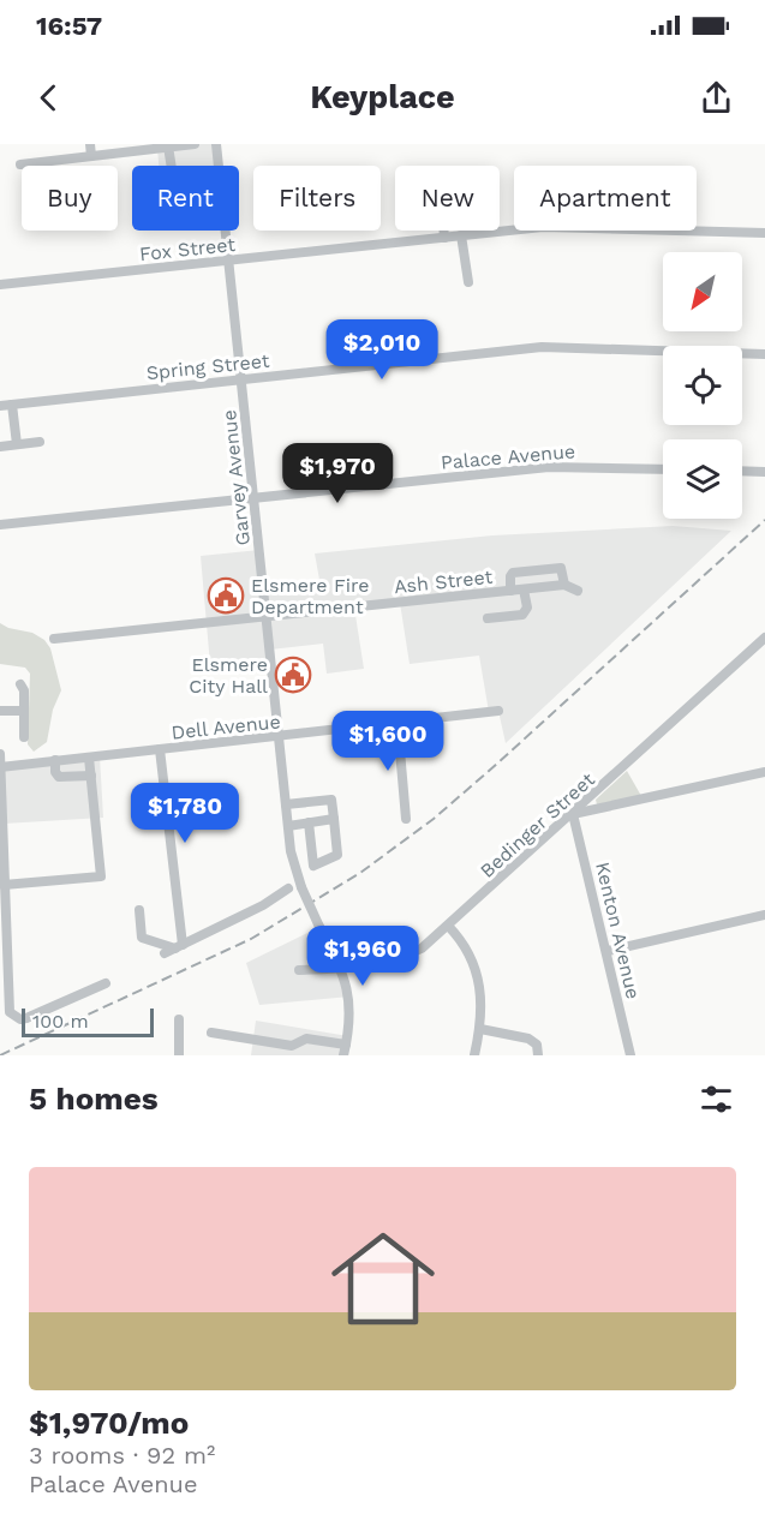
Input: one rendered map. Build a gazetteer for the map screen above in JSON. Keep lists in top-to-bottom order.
{
  "streets": {
    "street": [
      "Fox Street",
      "Spring Street",
      "Palace Avenue",
      "Garvey Avenue",
      "Ash Street",
      "Dell Avenue",
      "Bedinger Street",
      "Kenton Avenue"
    ]
  },
  "crossings": [
    ["Fox Street", "Garvey Avenue"],
    ["Spring Street", "Garvey Avenue"],
    ["Palace Avenue", "Garvey Avenue"],
    ["Garvey Avenue", "Ash Street"],
    ["Garvey Avenue", "Dell Avenue"],
    ["Garvey Avenue", "Bedinger Street"],
    ["Bedinger Street", "Kenton Avenue"]
  ],
  "places": {
    "public building": ["Elsmere Fire Department", "Elsmere City Hall"]
  },
  "scale_bar": "100 m",
  "north": "bottom left",
  "page": {
    "status": "16:57",
    "header": "Keyplace",
    "chip": [
      "Buy",
      "Rent",
      "Filters",
      "New",
      "Apartment"
    ],
    "price": [
      "$2,010",
      "$1,970",
      "$1,600",
      "$1,780",
      "$1,960"
    ],
    "scale": "100 m",
    "heading": "5 homes",
    "list": [
      {
        "name": "$1,970/mo",
        "note": "3 rooms · 92 m² · Palace Avenue"
      }
    ]
  }
}
